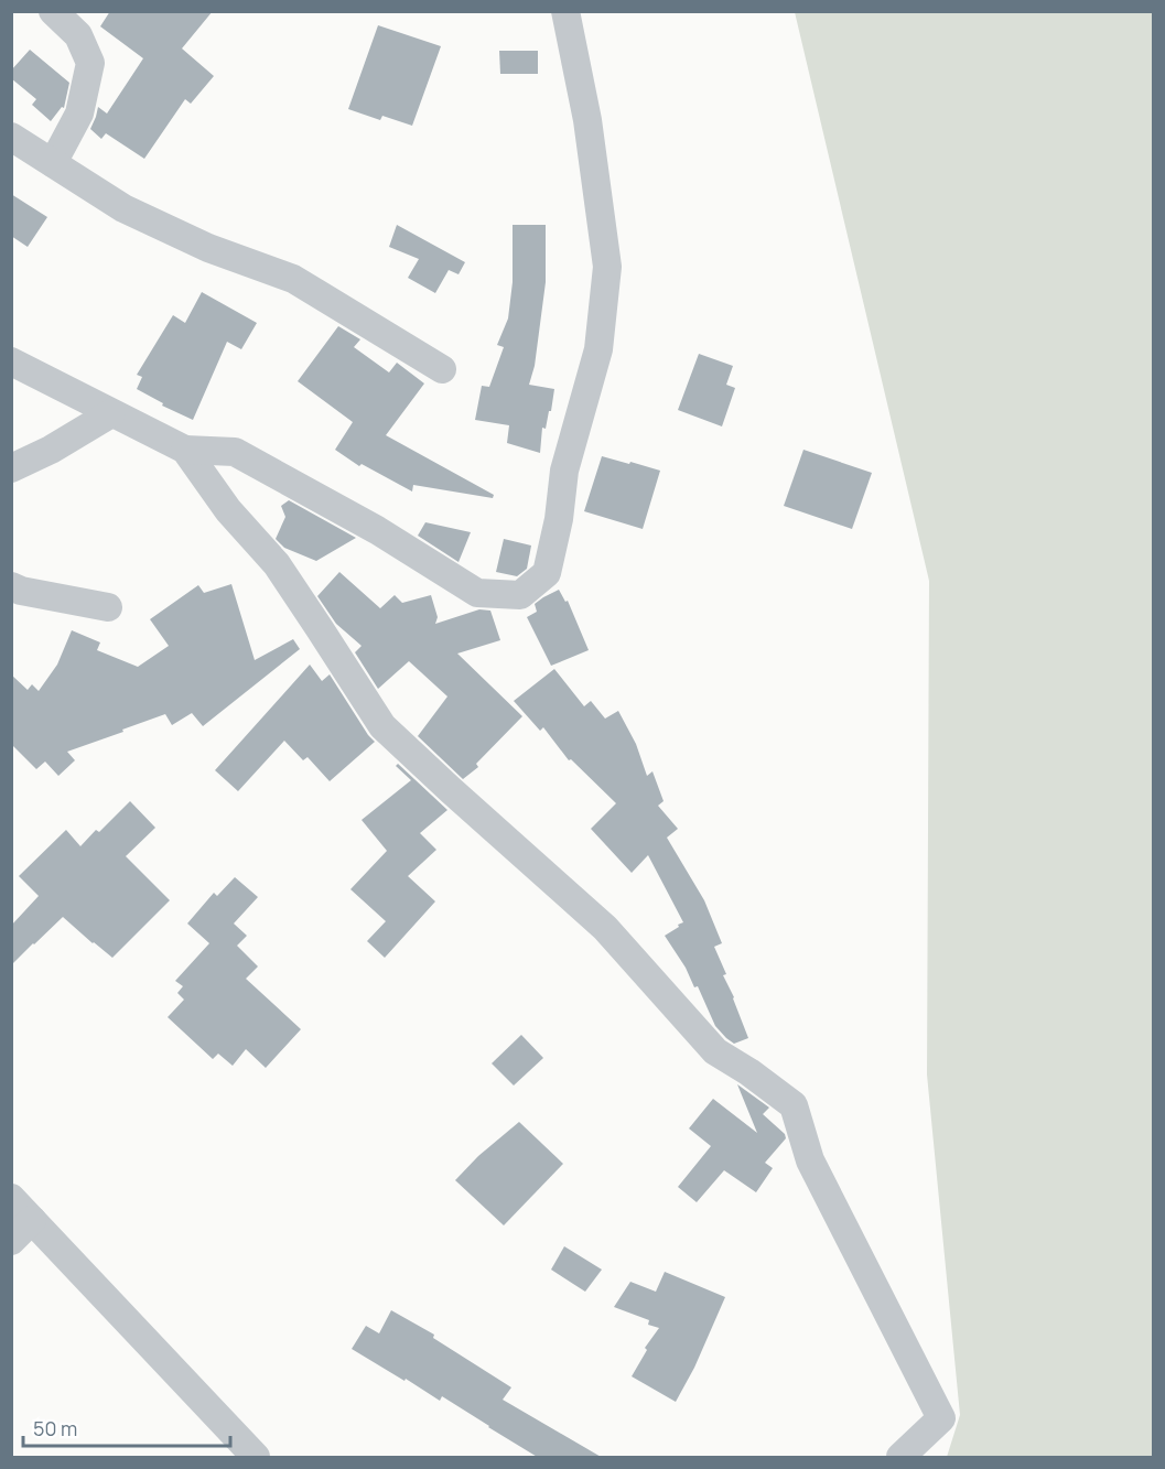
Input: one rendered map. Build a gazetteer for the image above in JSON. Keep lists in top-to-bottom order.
{
  "scale_bar": "50 m"
}
